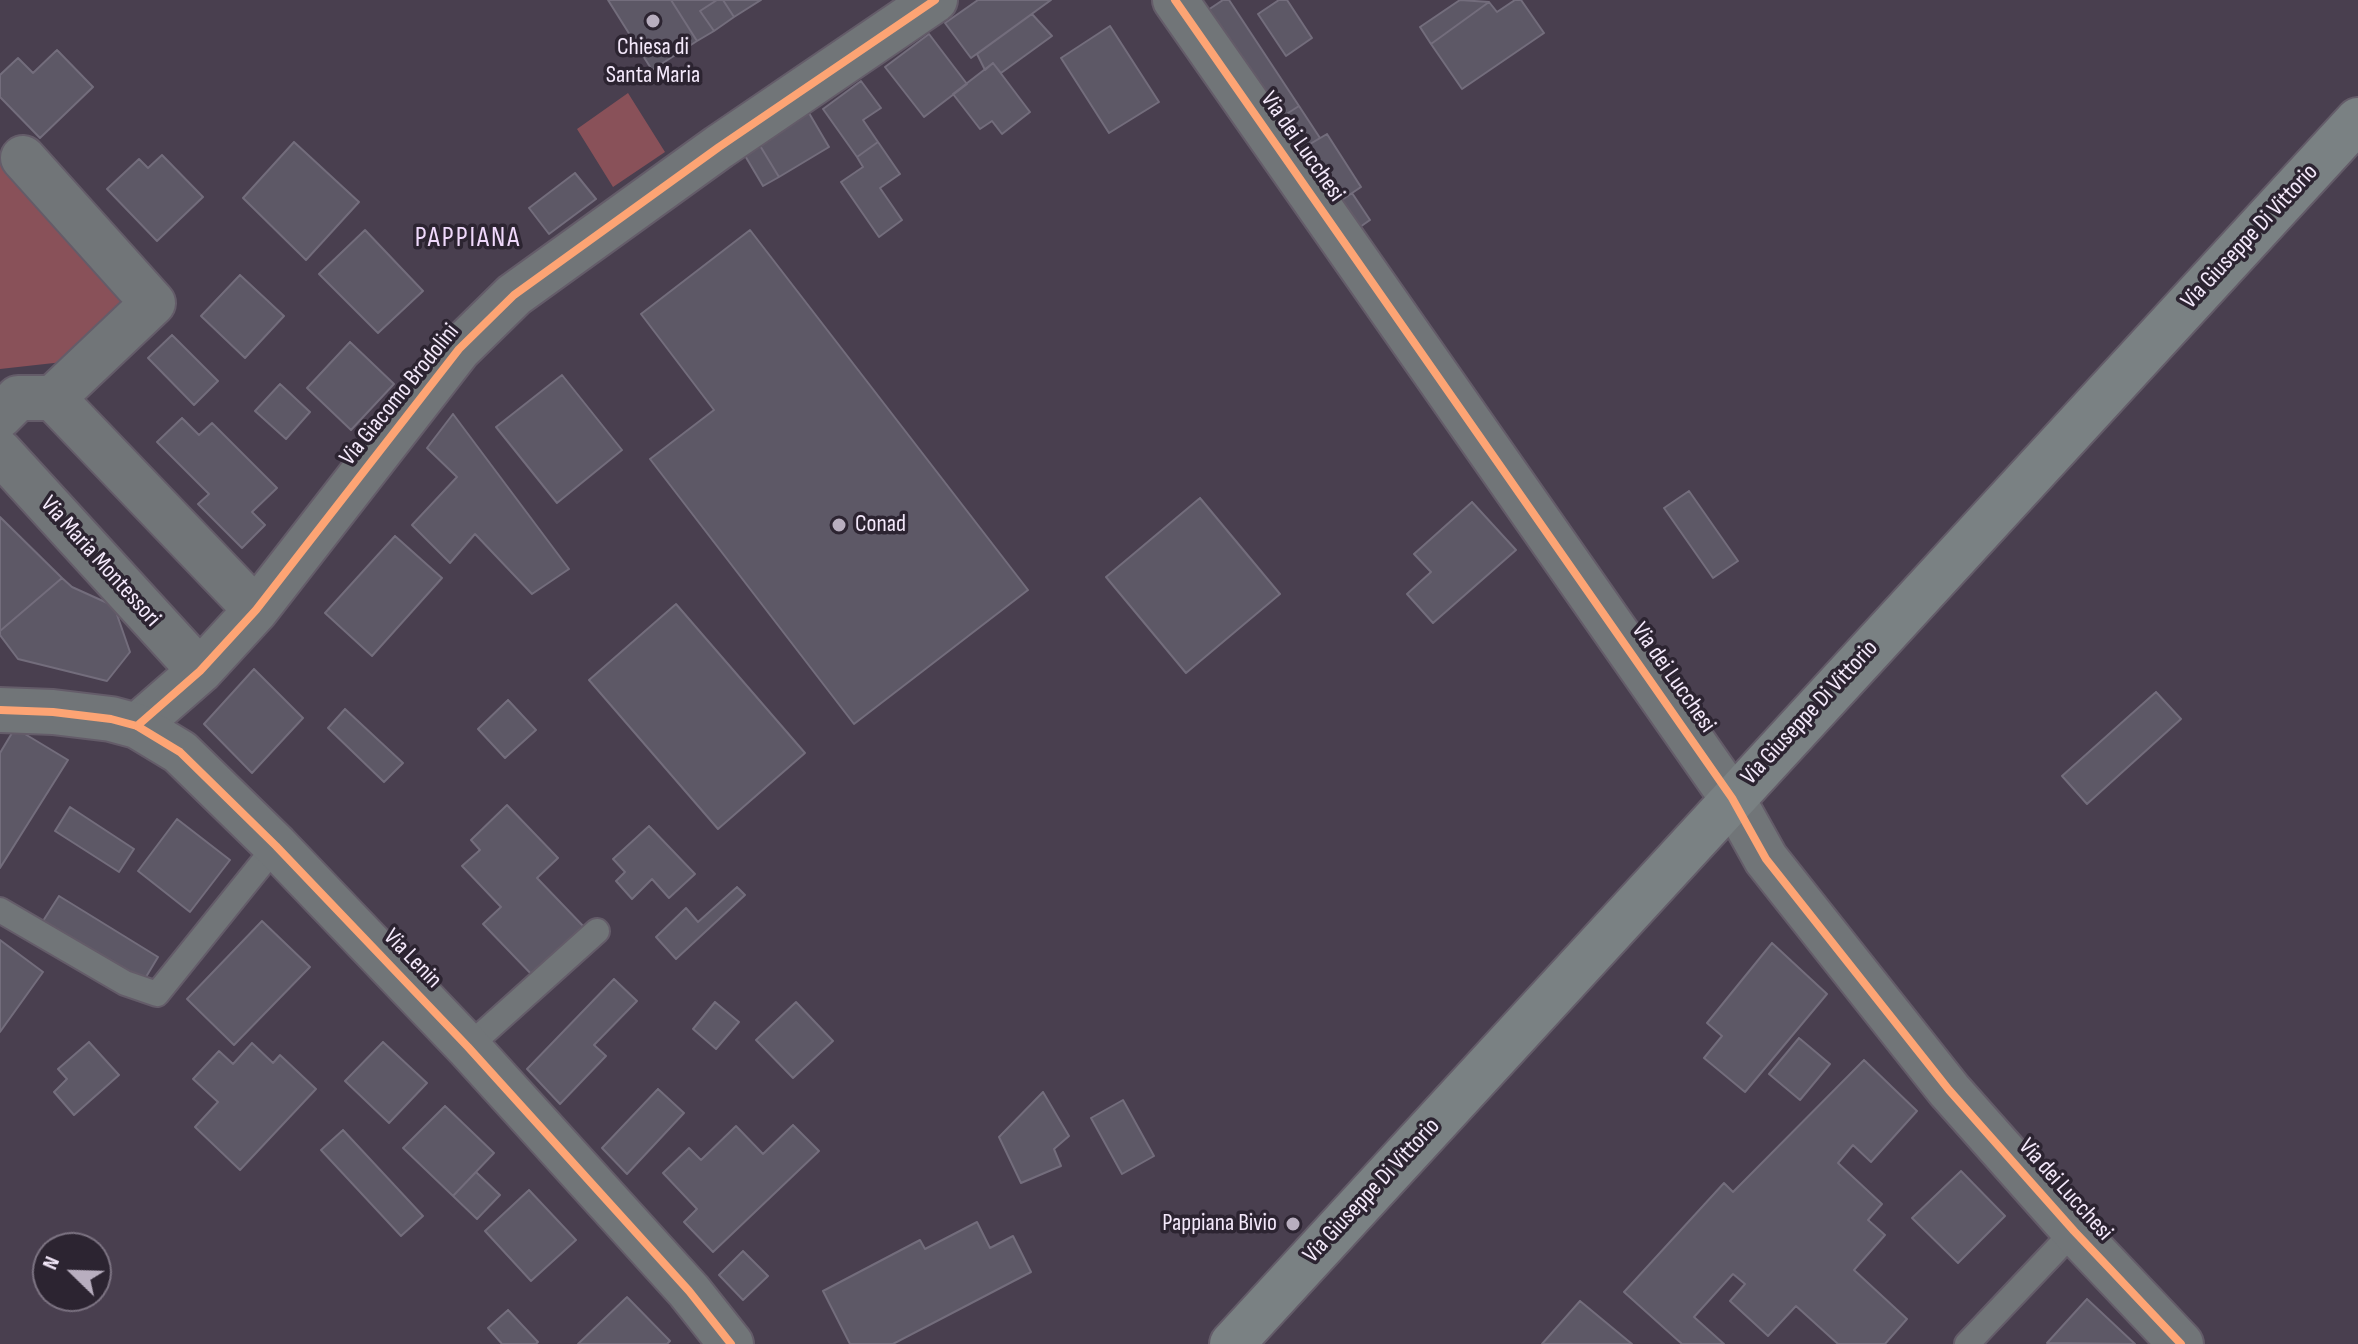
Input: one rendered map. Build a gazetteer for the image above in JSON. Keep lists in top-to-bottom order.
{
  "streets": {
    "main road": ["Via Giuseppe Di Vittorio"],
    "street": [
      "Via dei Lucchesi",
      "Via Giacomo Brodolini",
      "Via Maria Montessori",
      "Via Lenin"
    ]
  },
  "crossings": [
    ["Via dei Lucchesi", "Via Giuseppe Di Vittorio"],
    ["Via Giacomo Brodolini", "Via Maria Montessori"],
    ["Via Giacomo Brodolini", "Via Lenin"]
  ],
  "districts": ["PAPPIANA"],
  "places": ["Chiesa di Santa Maria", "Conad", "Pappiana Bivio"],
  "north": "top left"
}
